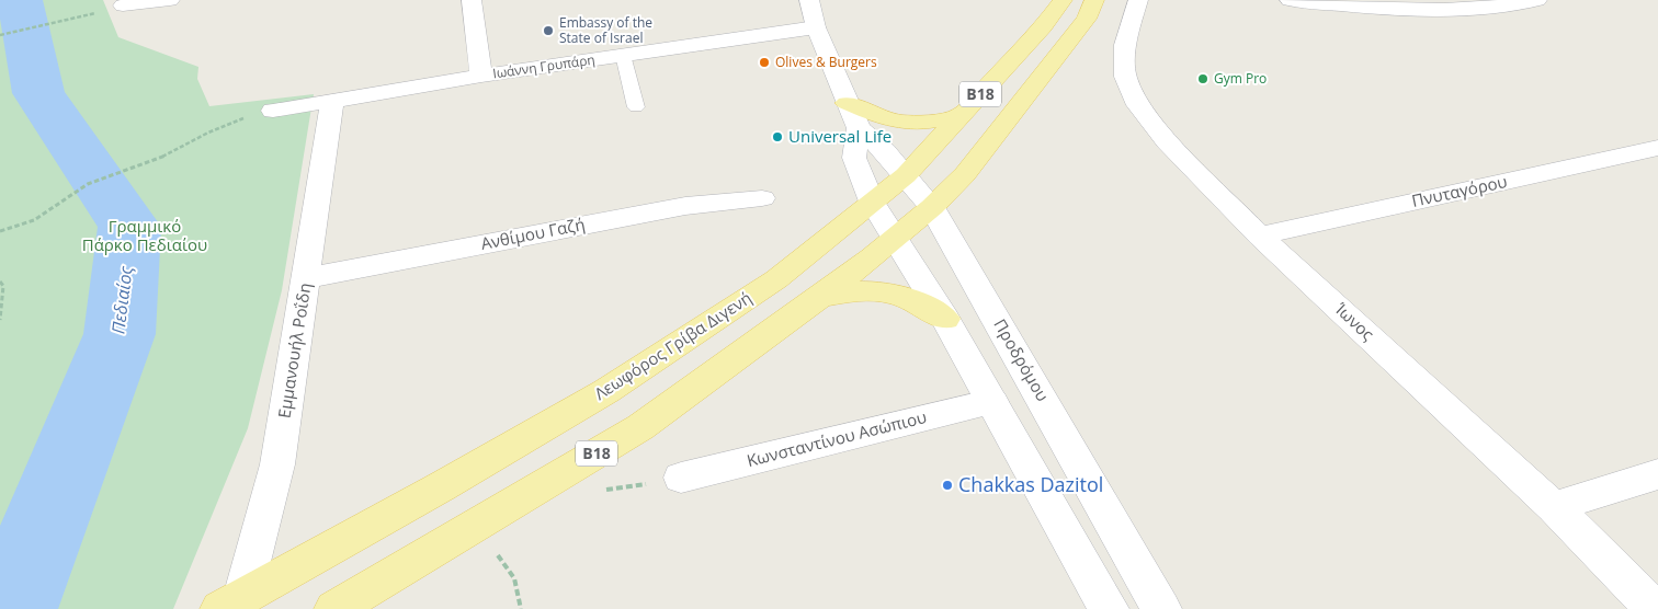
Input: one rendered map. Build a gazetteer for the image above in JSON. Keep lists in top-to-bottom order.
{
  "streets": {
    "main road": ["B18", "Λεωφόρος Γρίβα Διγενή"],
    "street": [
      "Ιωάννη Γρυπάρη",
      "Πνυταγόρου",
      "Ανθίμου Γαζή",
      "Ίωνος",
      "Εμμανουήλ Ροΐδη",
      "Προδρόμου",
      "Κωνσταντίνου Ασώπιου"
    ]
  },
  "crossings": [
    ["Ιωάννη Γρυπάρη", "Εμμανουήλ Ροΐδη"],
    ["Ιωάννη Γρυπάρη", "Προδρόμου"],
    ["B18", "Προδρόμου"],
    ["Πνυταγόρου", "Ίωνος"],
    ["Ανθίμου Γαζή", "Εμμανουήλ Ροΐδη"],
    ["Λεωφόρος Γρίβα Διγενή", "Εμμανουήλ Ροΐδη"],
    ["Λεωφόρος Γρίβα Διγενή", "Προδρόμου"]
  ],
  "water": ["Πεδιαίος"],
  "parks": ["Γραμμικό Πάρκο Πεδιαίου"],
  "places": [
    "Embassy of the State of Israel",
    "Olives & Burgers",
    "Gym Pro",
    "Universal Life",
    "Chakkas Dazitol"
  ]
}
